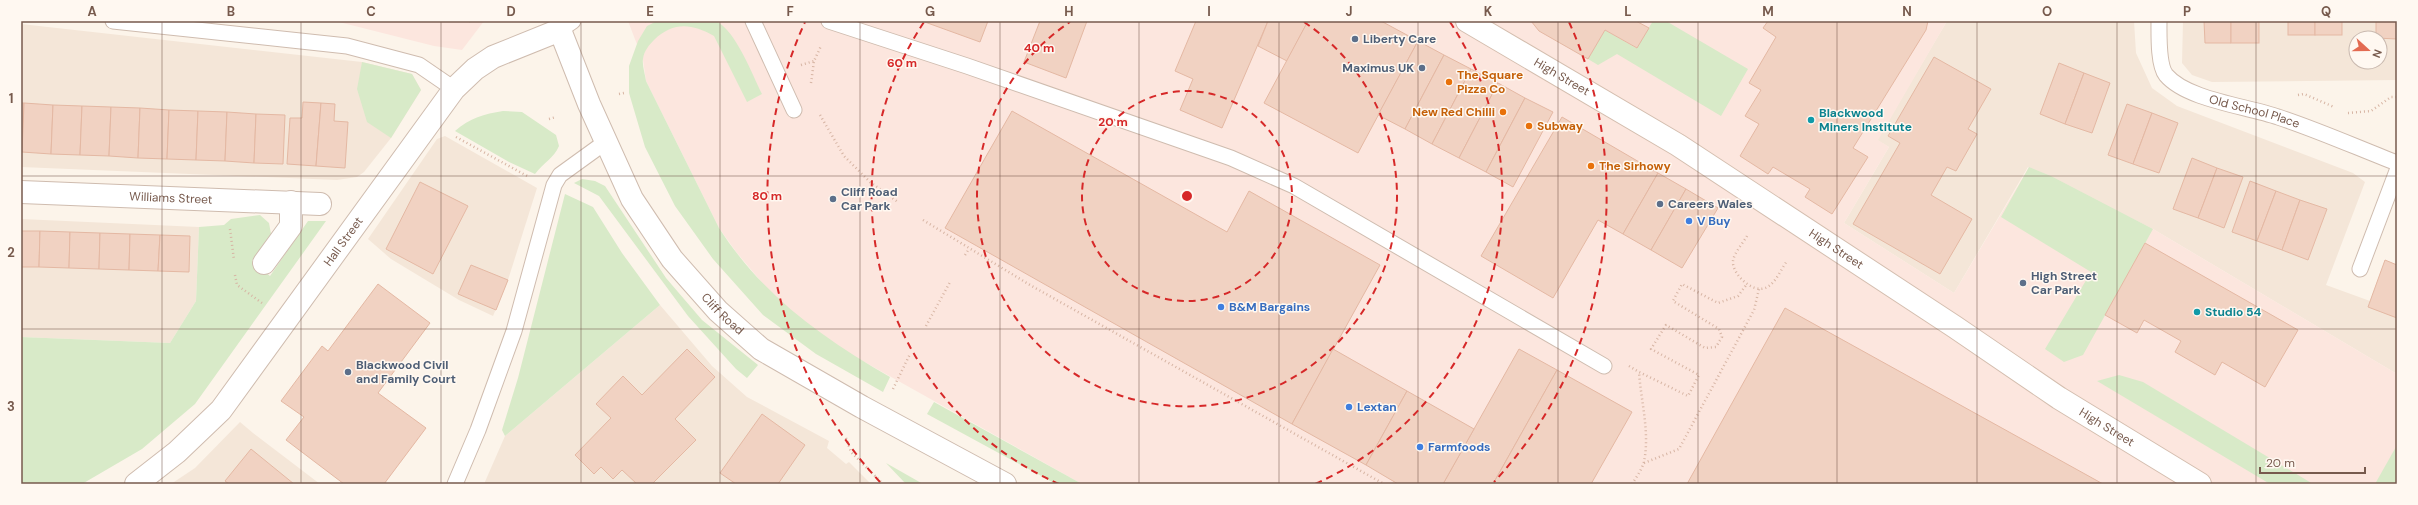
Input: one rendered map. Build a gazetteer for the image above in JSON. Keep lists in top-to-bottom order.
{
  "streets": {
    "street": [
      "High Street",
      "Williams Street",
      "Hall Street",
      "Cliff Road"
    ],
    "lane": ["Old School Place"]
  },
  "crossings": [
    ["Hall Street", "Cliff Road"]
  ],
  "places": [
    "Liberty Care",
    "Maximus UK",
    "The Square Pizza Co",
    "New Red Chilli",
    "Blackwood Miners Institute",
    "Subway",
    "The Sirhowy",
    "Cliff Road Car Park",
    "Careers Wales",
    "V Buy",
    "High Street Car Park",
    "B&M Bargains",
    "Studio 54",
    "Blackwood Civil and Family Court",
    "Lextan",
    "Farmfoods"
  ],
  "scale_bar": "20 m",
  "north": "right",
  "grid": {
    "columns": [
      "A",
      "B",
      "C",
      "D",
      "E",
      "F",
      "G",
      "H",
      "I",
      "J",
      "K",
      "L",
      "M",
      "N",
      "O",
      "P",
      "Q"
    ],
    "rows": ["1", "2", "3"]
  },
  "rings": [
    "40 m",
    "60 m",
    "20 m",
    "80 m"
  ]
}
